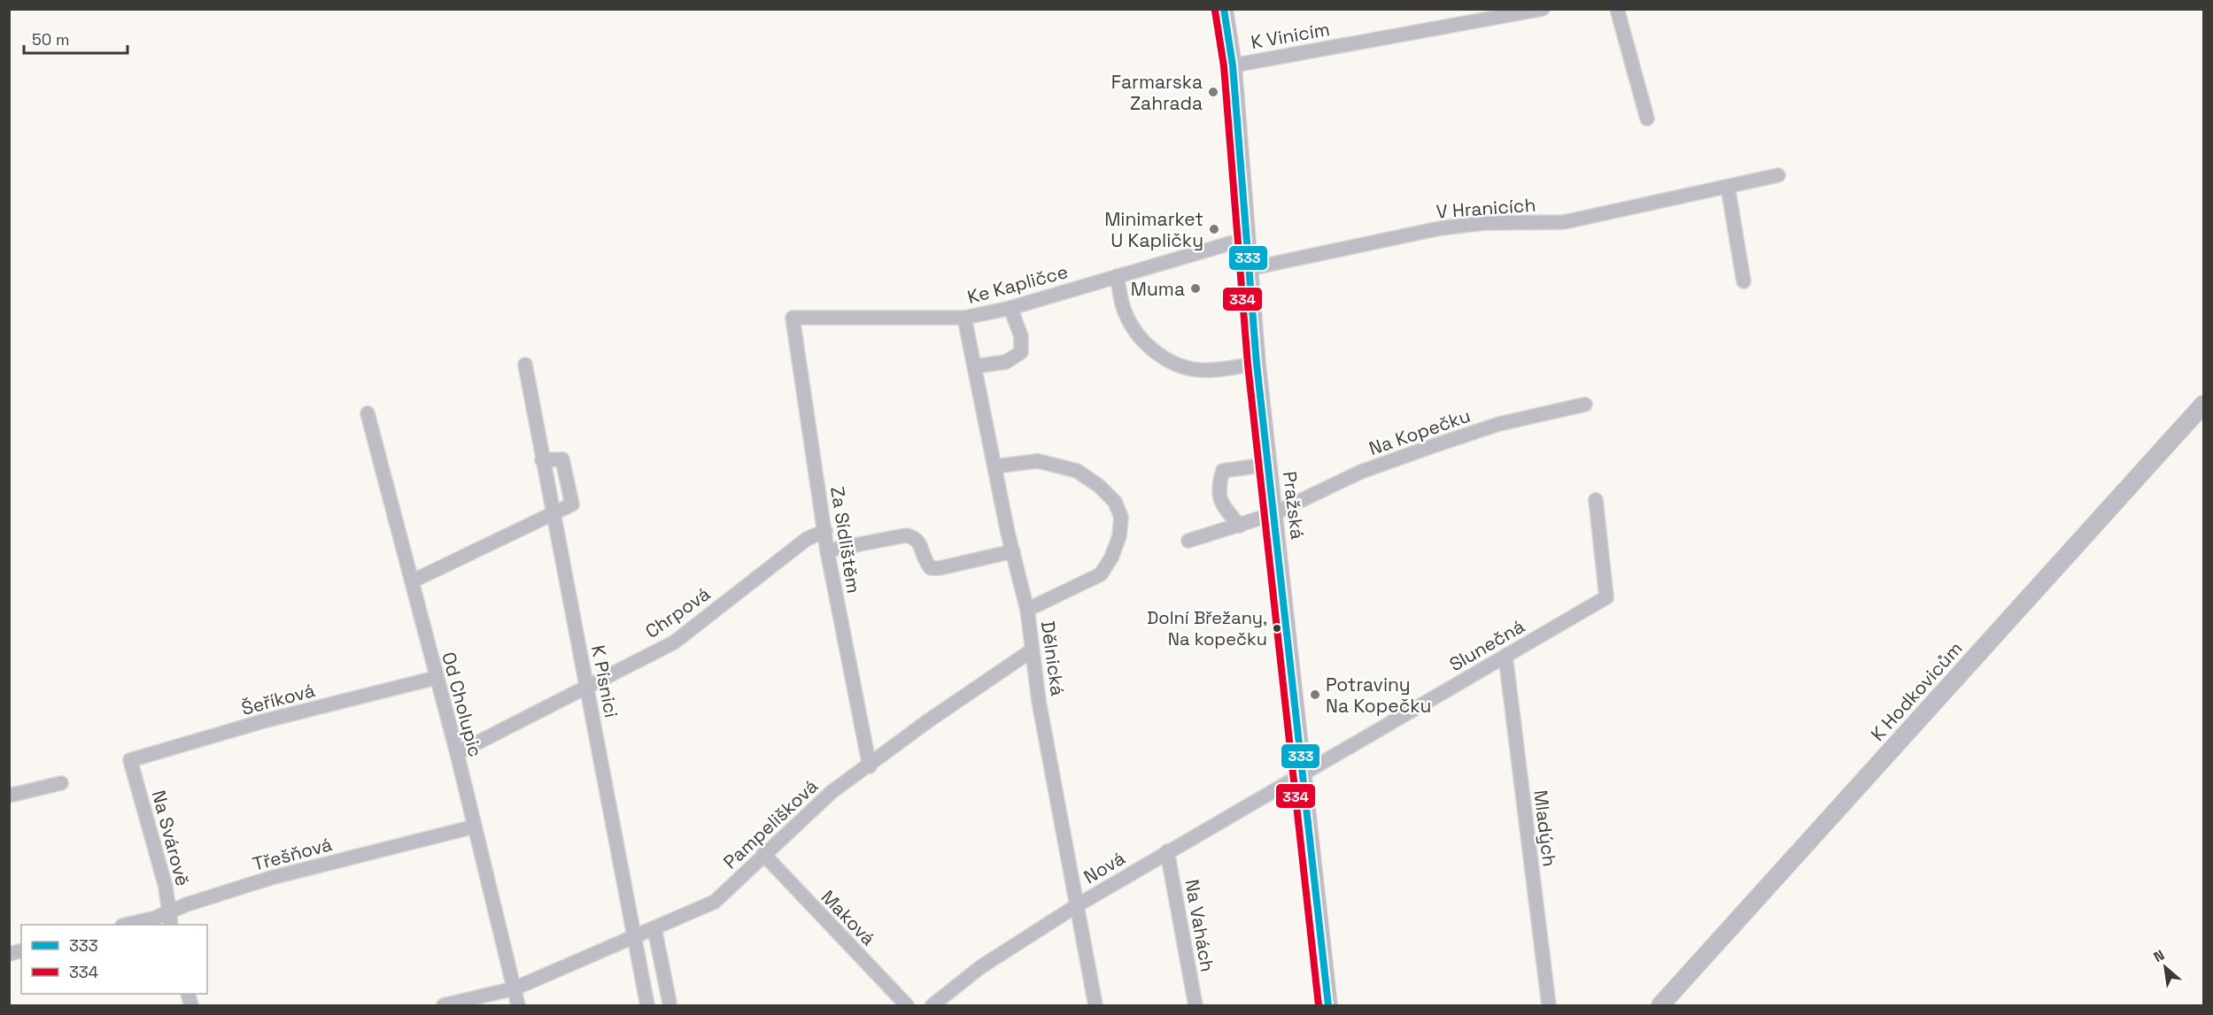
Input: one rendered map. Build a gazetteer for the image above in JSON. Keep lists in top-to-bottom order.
{
  "streets": {
    "street": [
      "K Vinicím",
      "V Hranicích",
      "Ke Kapličce",
      "Na Kopečku",
      "Pražská",
      "Za Sídlištěm",
      "Chrpová",
      "Slunečná",
      "Dělnická",
      "K Písnici",
      "K Hodkovicům",
      "Šeříková",
      "Od Cholupic",
      "Pampelišková",
      "Mladých",
      "Na Svárově",
      "Třešňová",
      "Nová",
      "Maková",
      "Na Vahách"
    ]
  },
  "crossings": [
    ["K Vinicím", "Pražská"],
    ["V Hranicích", "Pražská"],
    ["Ke Kapličce", "Pražská"],
    ["Ke Kapličce", "Za Sídlištěm"],
    ["Ke Kapličce", "Dělnická"],
    ["Na Kopečku", "Pražská"],
    ["Pražská", "Slunečná"],
    ["Pražská", "Nová"],
    ["Za Sídlištěm", "Chrpová"],
    ["Za Sídlištěm", "Pampelišková"],
    ["Chrpová", "K Písnici"],
    ["Chrpová", "Od Cholupic"],
    ["Slunečná", "Mladých"],
    ["Slunečná", "Nová"],
    ["Dělnická", "Pampelišková"],
    ["Dělnická", "Nová"],
    ["K Písnici", "Pampelišková"],
    ["Šeříková", "Od Cholupic"],
    ["Šeříková", "Na Svárově"],
    ["Od Cholupic", "Pampelišková"],
    ["Od Cholupic", "Třešňová"],
    ["Pampelišková", "Maková"],
    ["Na Svárově", "Třešňová"],
    ["Nová", "Na Vahách"]
  ],
  "places": [
    "Farmarska Zahrada",
    "Minimarket U Kapličky",
    "Muma",
    "Dolní Břežany, Na kopečku",
    "Potraviny Na Kopečku"
  ],
  "lines": ["transit line 333", "transit line 334"],
  "legend": ["333", "334"],
  "scale_bar": "50 m",
  "north": "top left"
}
